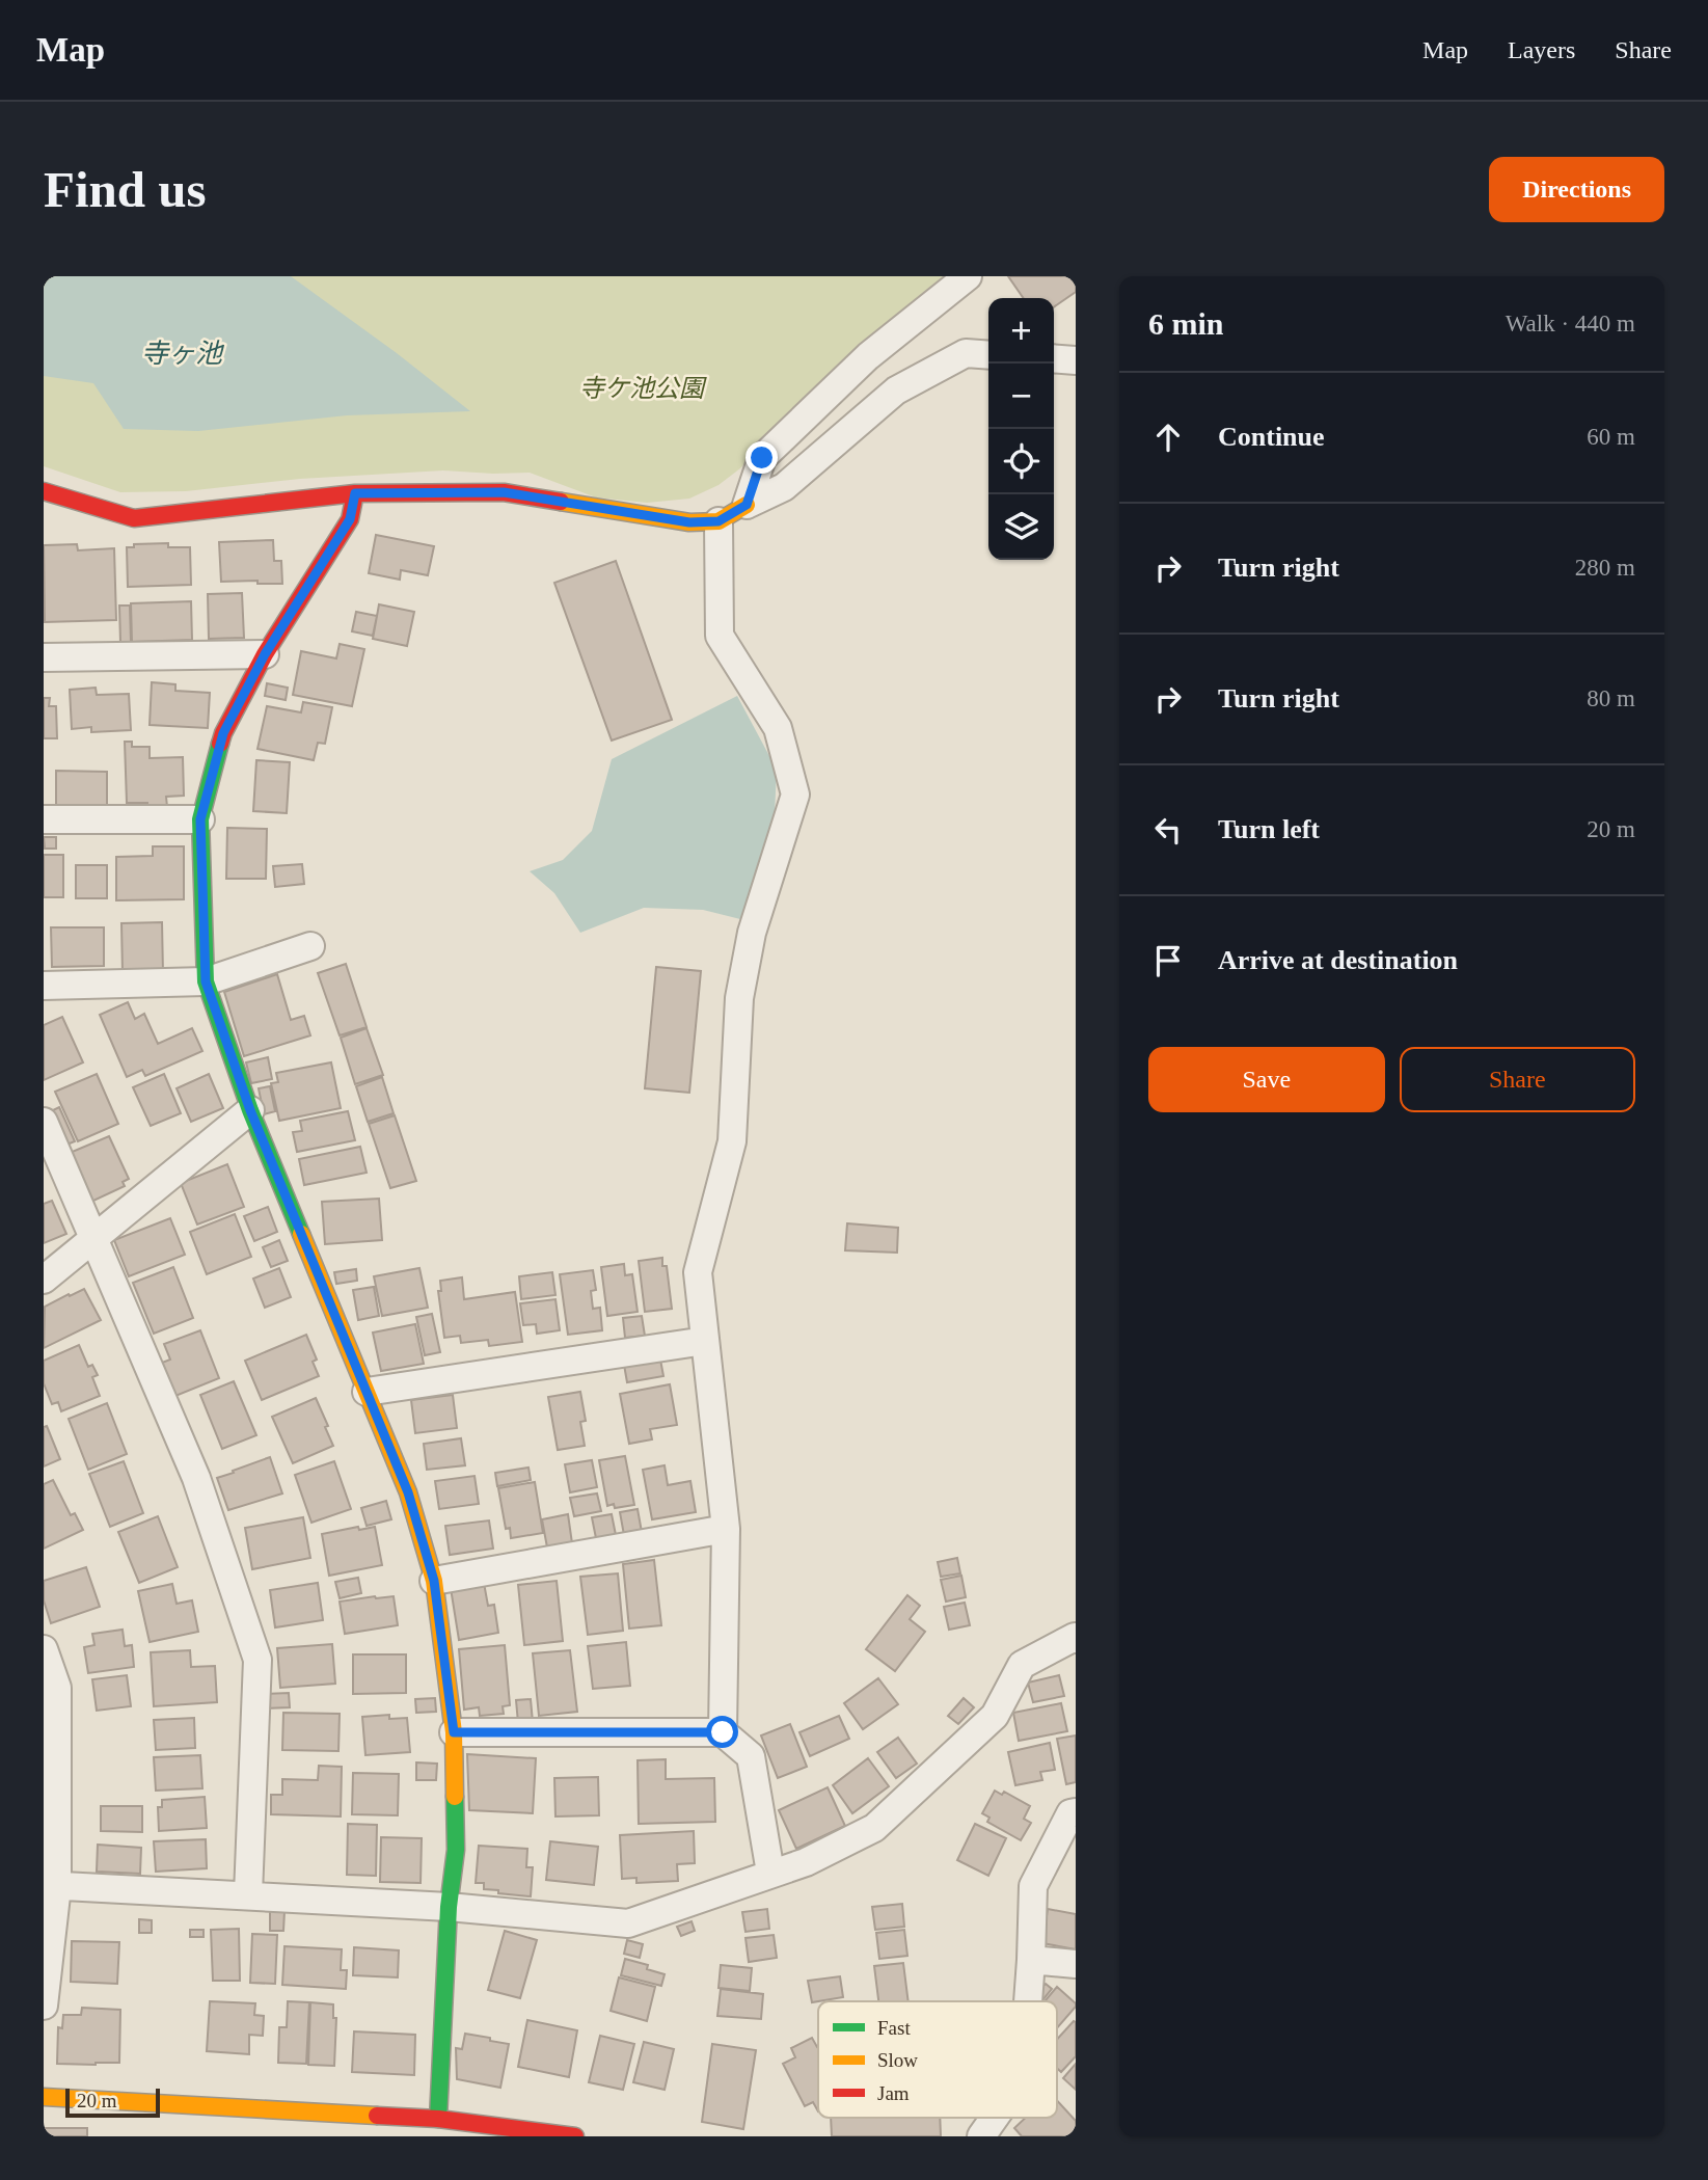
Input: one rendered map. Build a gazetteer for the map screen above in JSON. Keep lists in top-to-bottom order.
{
  "water": ["寺ヶ池"],
  "parks": ["寺ケ池公園"],
  "legend": ["Fast", "Slow", "Jam"],
  "scale_bar": "20 m",
  "page": {
    "header": "Map",
    "nav": ["Map", "Layers", "Share"],
    "buttons": [
      "Directions",
      ["Save", "Share"]
    ],
    "title": "Find us",
    "heading": ["6 min", "Walk · 440 m"],
    "map_buttons": ["+", "−"],
    "list": [
      ["Continue", "60 m"],
      ["Turn right", "280 m"],
      ["Turn right", "80 m"],
      ["Turn left", "20 m"],
      "Arrive at destination"
    ],
    "scale": "20 m"
  }
}
